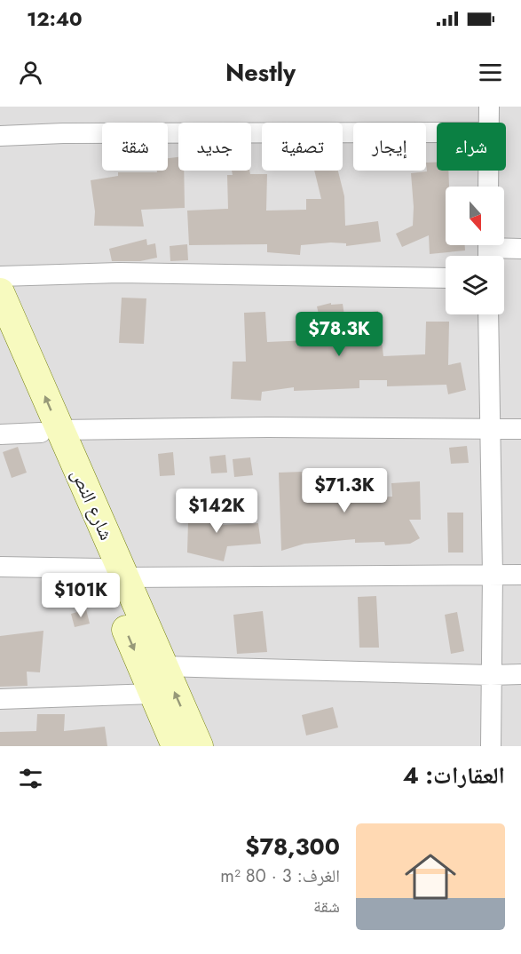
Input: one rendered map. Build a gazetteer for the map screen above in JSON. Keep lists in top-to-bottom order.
{
  "streets": {
    "main road": ["شارع النص"]
  },
  "north": "bottom",
  "page": {
    "status": "12:40",
    "header": "Nestly",
    "chip": [
      "شراء",
      "إيجار",
      "تصفية",
      "جديد",
      "شقة"
    ],
    "price": [
      "$78.3K",
      "$71.3K",
      "$142K",
      "$101K"
    ],
    "heading": "العقارات: 4",
    "list": [
      {
        "name": "$78,300",
        "note": "الغرف: 3 · 80 m² · شقة"
      }
    ]
  }
}
